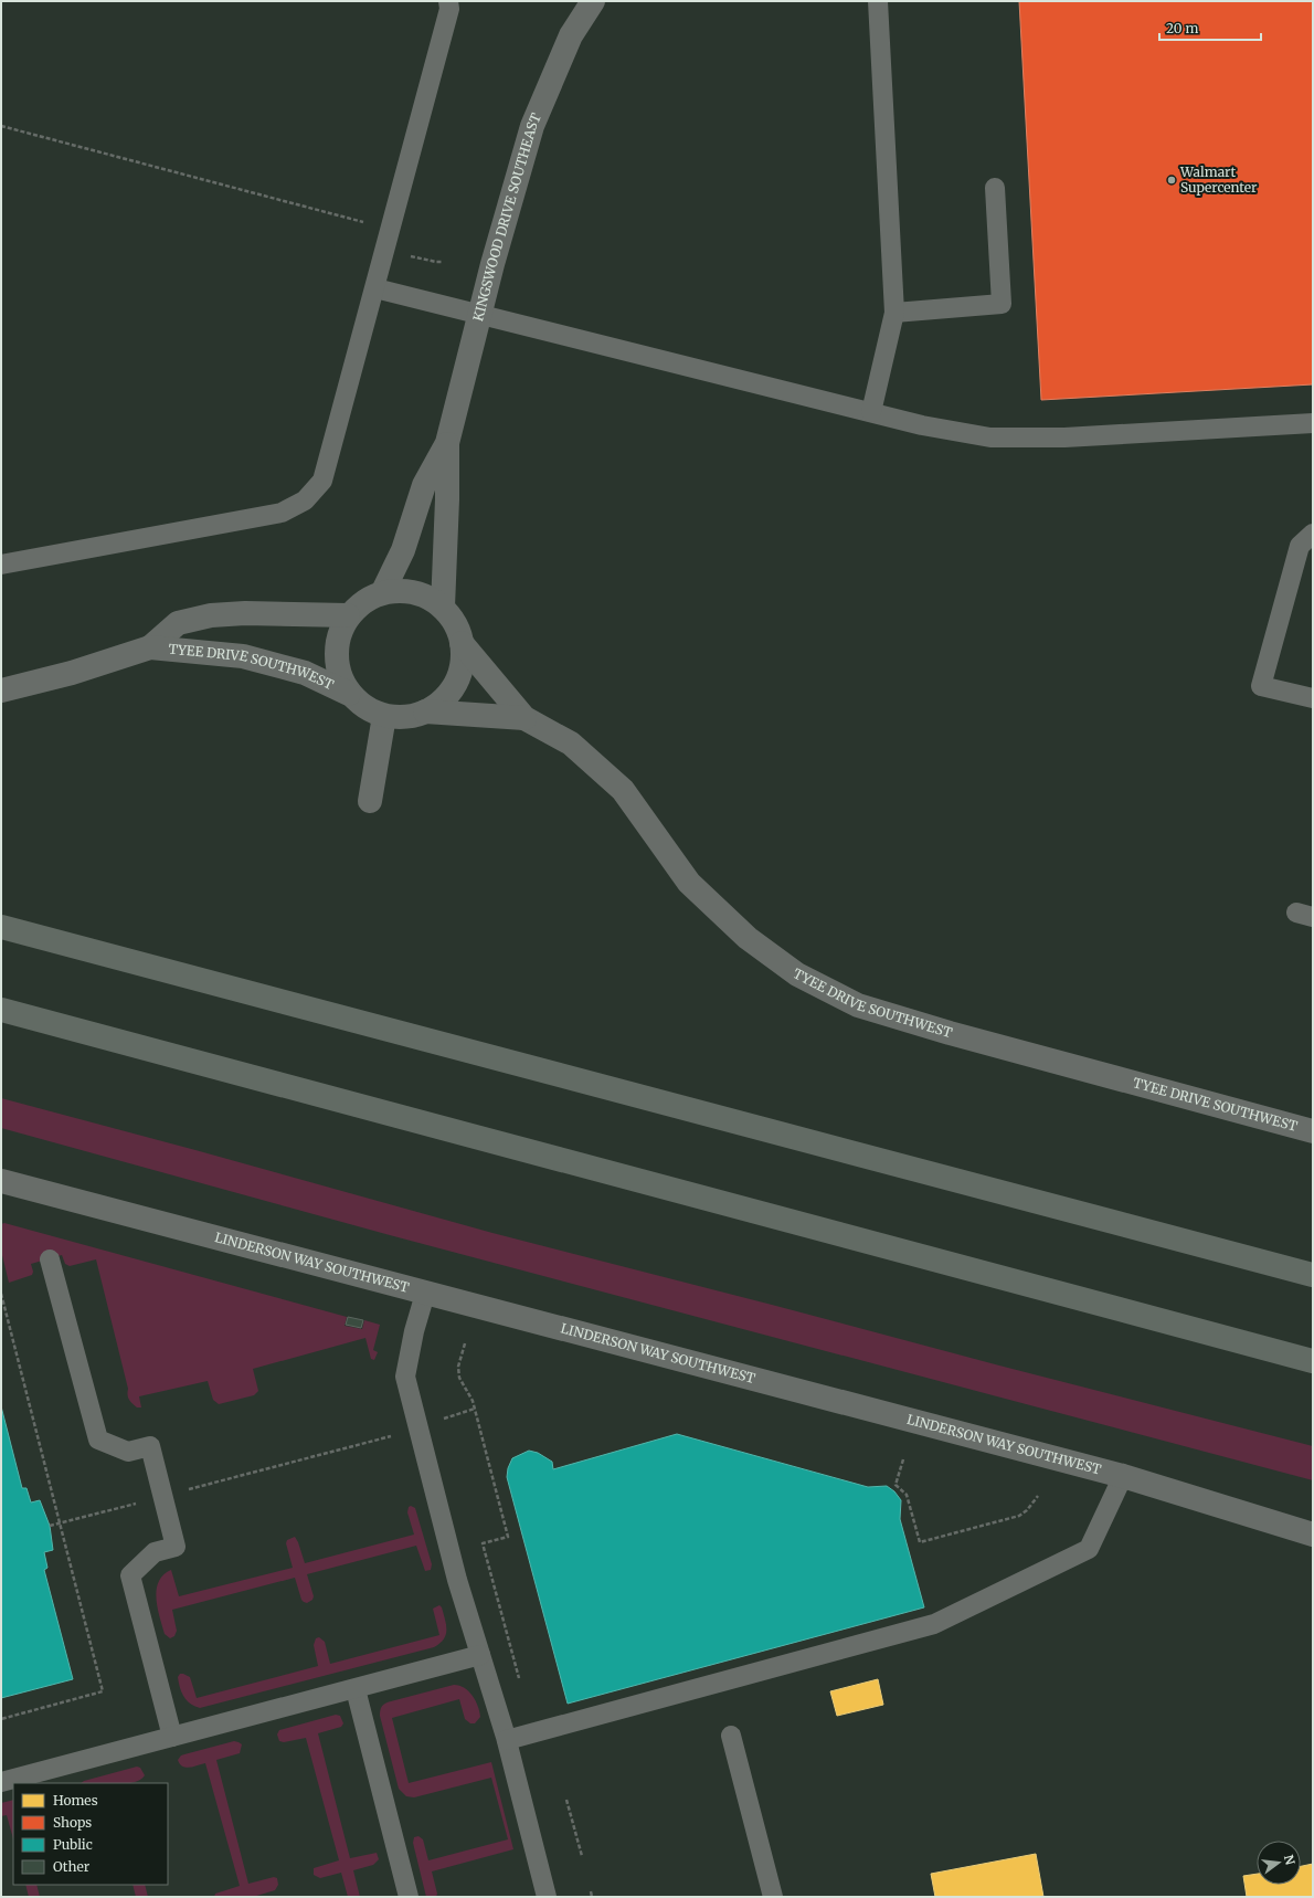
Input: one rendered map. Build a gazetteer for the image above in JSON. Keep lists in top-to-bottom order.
{
  "streets": {
    "street": ["KINGSWOOD DRIVE SOUTHEAST", "TYEE DRIVE SOUTHWEST", "LINDERSON WAY SOUTHWEST"]
  },
  "crossings": [
    ["KINGSWOOD DRIVE SOUTHEAST", "TYEE DRIVE SOUTHWEST"]
  ],
  "places": ["Walmart Supercenter"],
  "legend": [
    "Homes",
    "Shops",
    "Public",
    "Other"
  ],
  "scale_bar": "20 m",
  "north": "right"
}
